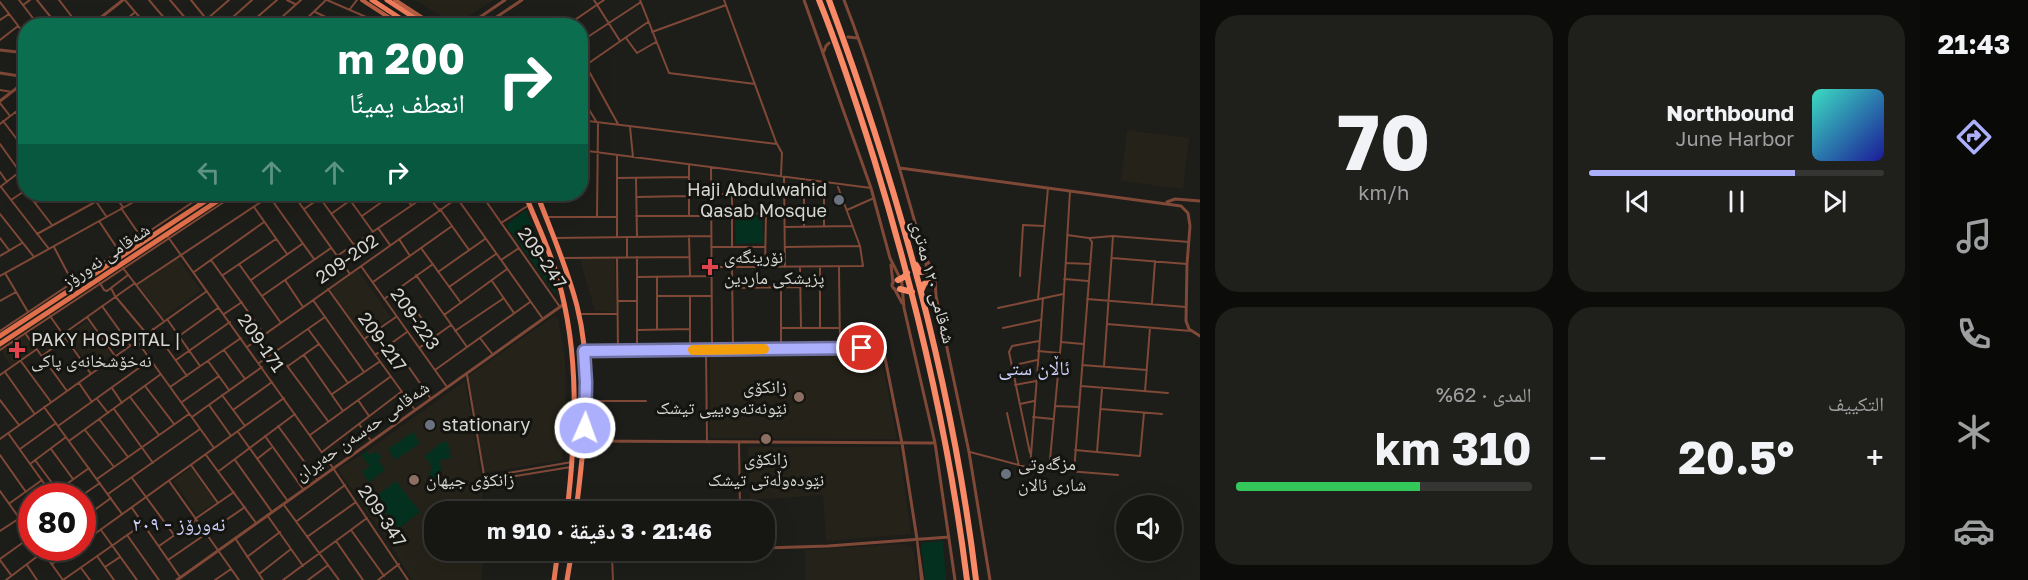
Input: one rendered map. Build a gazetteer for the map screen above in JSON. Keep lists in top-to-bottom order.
{
  "streets": {
    "highway": ["شەقامی ١٢٠ مەتری"],
    "main road": ["شەقامی نەورۆز"],
    "street": [
      "209-247",
      "209-202",
      "209-223",
      "209-217",
      "209-171",
      "شەقامی حەسەن حەیران",
      "209-347"
    ]
  },
  "crossings": [
    ["شەقامی نەورۆز", "209-171"],
    ["209-247", "شەقامی حەسەن حەیران"],
    ["209-202", "209-223"],
    ["209-202", "209-217"],
    ["209-202", "209-171"],
    ["209-223", "شەقامی حەسەن حەیران"],
    ["209-217", "شەقامی حەسەن حەیران"],
    ["209-171", "شەقامی حەسەن حەیران"],
    ["209-171", "209-347"],
    ["شەقامی حەسەن حەیران", "209-347"]
  ],
  "districts": ["ئاڵان ستی", "نەورۆز - ٢٠٩"],
  "places": {
    "other": [
      "Haji Abdulwahid Qasab Mosque",
      "زانکۆی نێونەتەوەییی تیشک",
      "stationary",
      "زانکۆی نێودەوڵەتی تیشک",
      "مزگەوتی شاری ئالان",
      "زانکۆی جیھان"
    ],
    "health": ["نۆرینگەی پزیشکی ماردین", "PAKY HOSPITAL | نەخۆشخانەی پاکی"]
  },
  "page": {
    "tabs": "21:43",
    "tile": [
      ["70", "km/h"],
      "التكييف",
      ["المدى · 62%", "310 km"]
    ],
    "turn": ["200 m", "انعطف يمينًا"],
    "song": ["Northbound", "June Harbor"],
    "heat": ["−", "20.5°", "+"],
    "limit": "80",
    "trip": "21:46 · 3 دقيقة · 910 m"
  }
}
